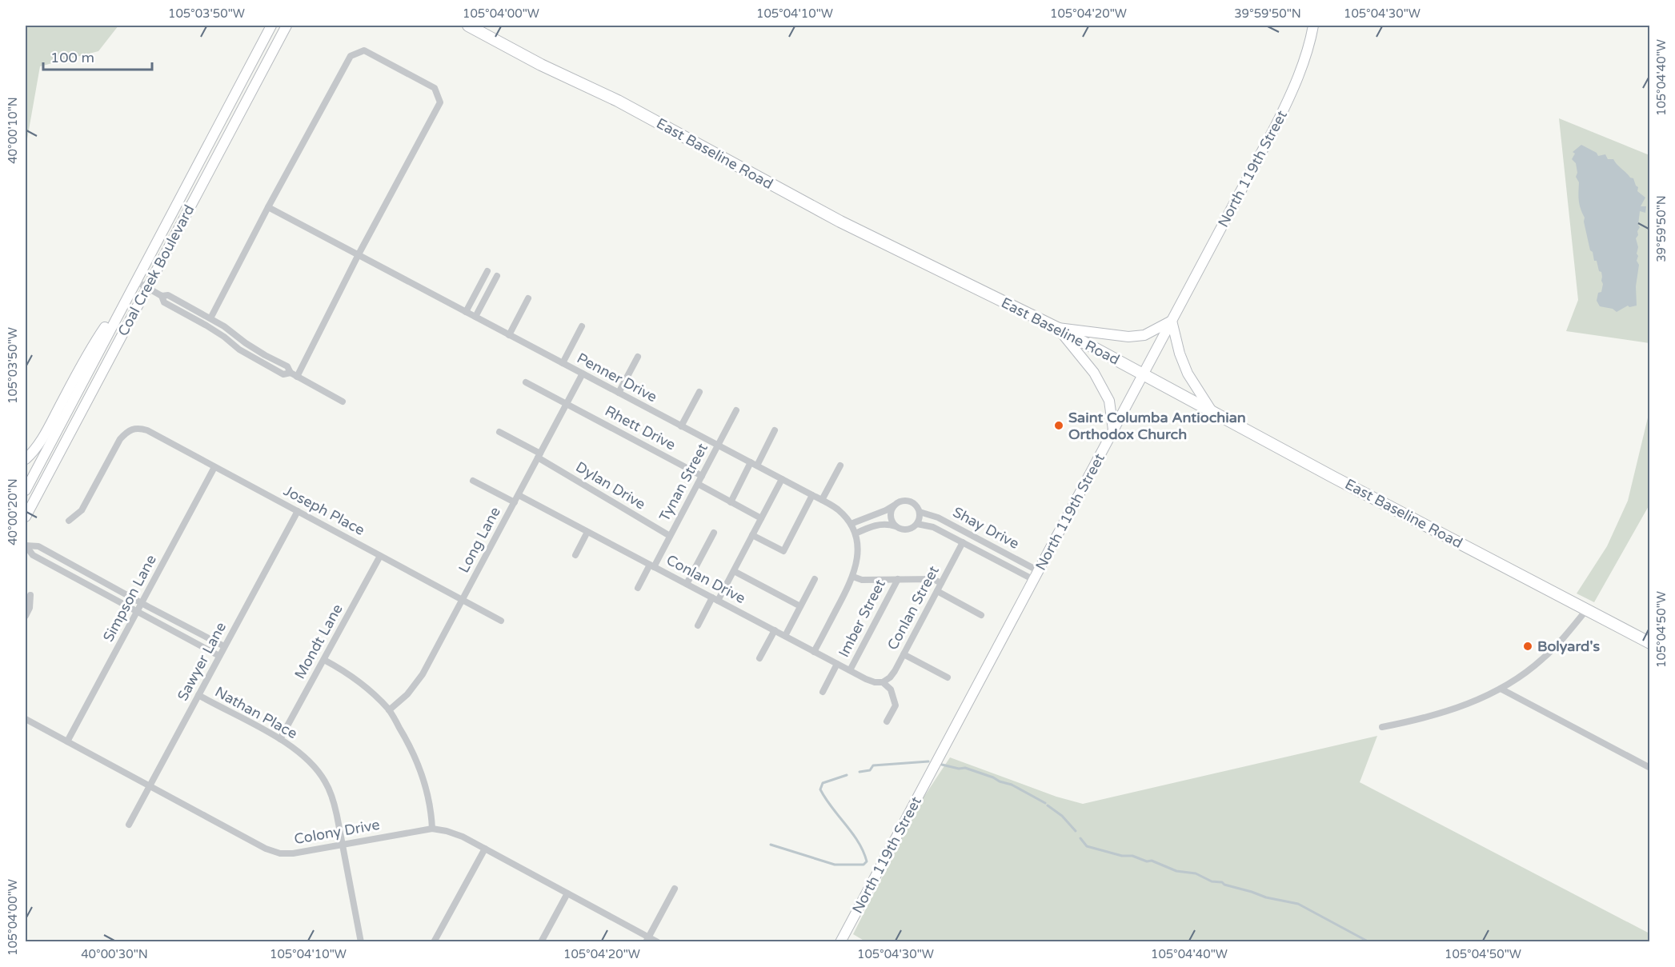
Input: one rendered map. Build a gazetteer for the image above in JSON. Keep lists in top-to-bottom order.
{
  "streets": {
    "main road": ["East Baseline Road", "North 119th Street", "Coal Creek Boulevard"],
    "street": [
      "Penner Drive",
      "Rhett Drive",
      "Tynan Street",
      "Dylan Drive",
      "Joseph Place",
      "Shay Drive",
      "Long Lane",
      "Conlan Drive",
      "Simpson Lane",
      "Conlan Street",
      "Imber Street",
      "Mondt Lane",
      "Sawyer Lane",
      "Nathan Place",
      "Colony Drive"
    ]
  },
  "crossings": [
    ["East Baseline Road", "North 119th Street"],
    ["North 119th Street", "Shay Drive"],
    ["Penner Drive", "Tynan Street"],
    ["Penner Drive", "Shay Drive"],
    ["Penner Drive", "Long Lane"],
    ["Rhett Drive", "Tynan Street"],
    ["Rhett Drive", "Long Lane"],
    ["Tynan Street", "Dylan Drive"],
    ["Tynan Street", "Conlan Drive"],
    ["Dylan Drive", "Long Lane"],
    ["Joseph Place", "Long Lane"],
    ["Joseph Place", "Simpson Lane"],
    ["Joseph Place", "Mondt Lane"],
    ["Joseph Place", "Sawyer Lane"],
    ["Shay Drive", "Conlan Street"],
    ["Long Lane", "Conlan Drive"],
    ["Conlan Drive", "Conlan Street"],
    ["Conlan Drive", "Imber Street"],
    ["Simpson Lane", "Colony Drive"],
    ["Mondt Lane", "Nathan Place"],
    ["Sawyer Lane", "Nathan Place"],
    ["Sawyer Lane", "Colony Drive"],
    ["Nathan Place", "Colony Drive"]
  ],
  "places": ["Saint Columba Antiochian Orthodox Church", "Bolyard's"],
  "scale_bar": "100 m",
  "coordinates": [
    "105°03'50\"W",
    "105°04'00\"W",
    "105°04'10\"W",
    "105°04'20\"W",
    "39°59'50\"N",
    "105°04'30\"W",
    "105°04'40\"W",
    "40°00'10\"N",
    "40°00'20\"N",
    "105°04'50\"W",
    "40°00'30\"N"
  ]
}
